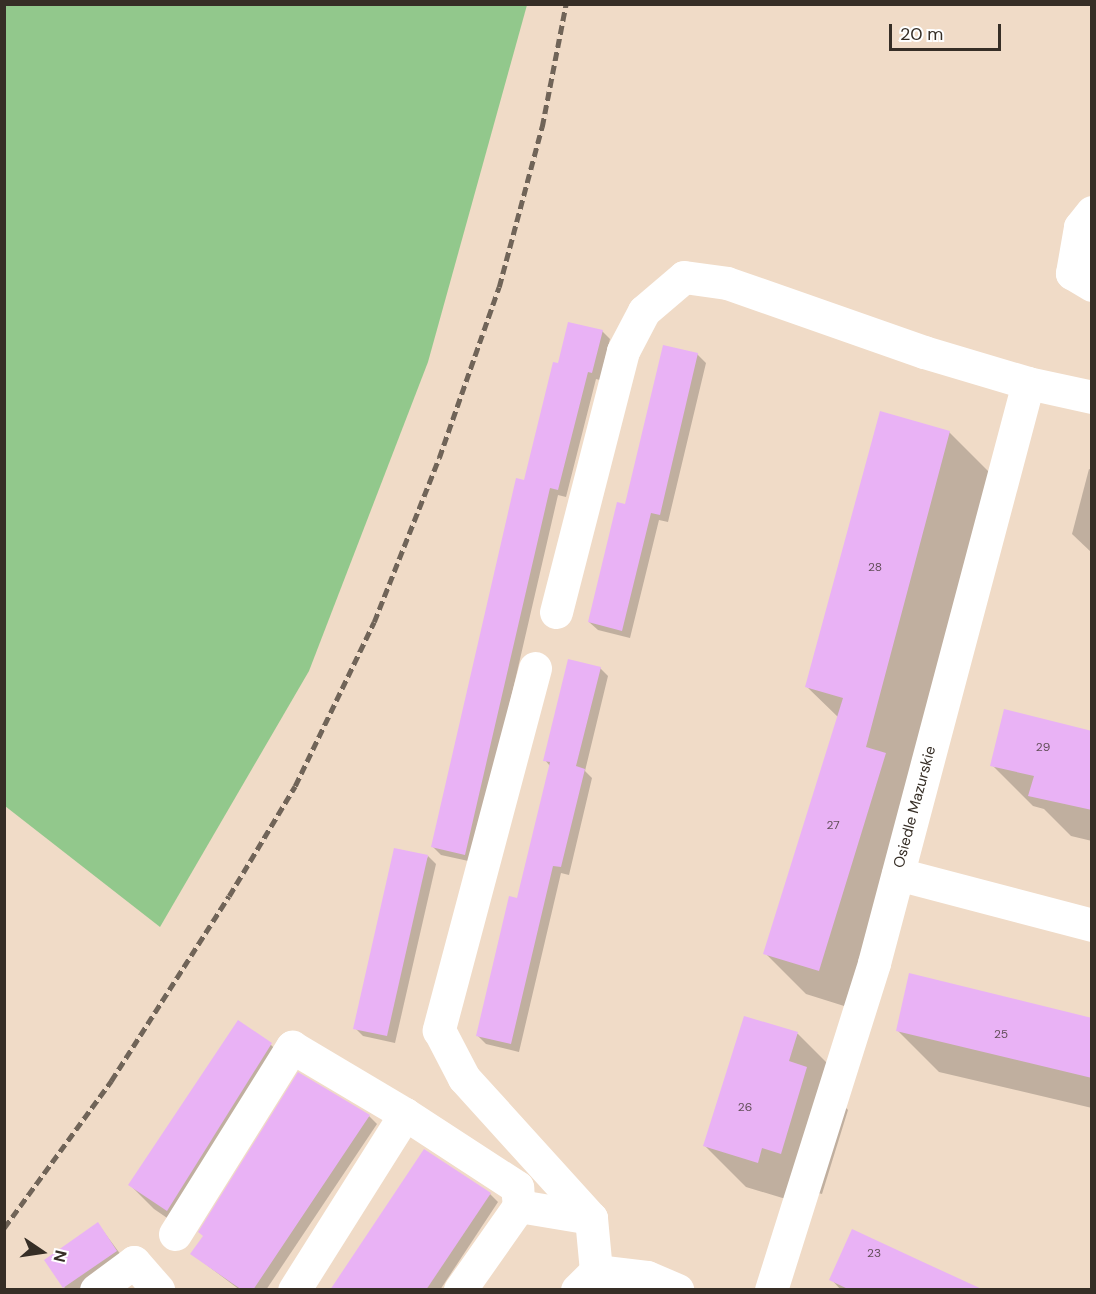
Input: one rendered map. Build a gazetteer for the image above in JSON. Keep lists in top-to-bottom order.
{
  "streets": {
    "street": ["Osiedle Mazurskie"]
  },
  "house_numbers": [
    "28",
    "29",
    "27",
    "25",
    "26",
    "23"
  ],
  "scale_bar": "20 m",
  "north": "right"
}
